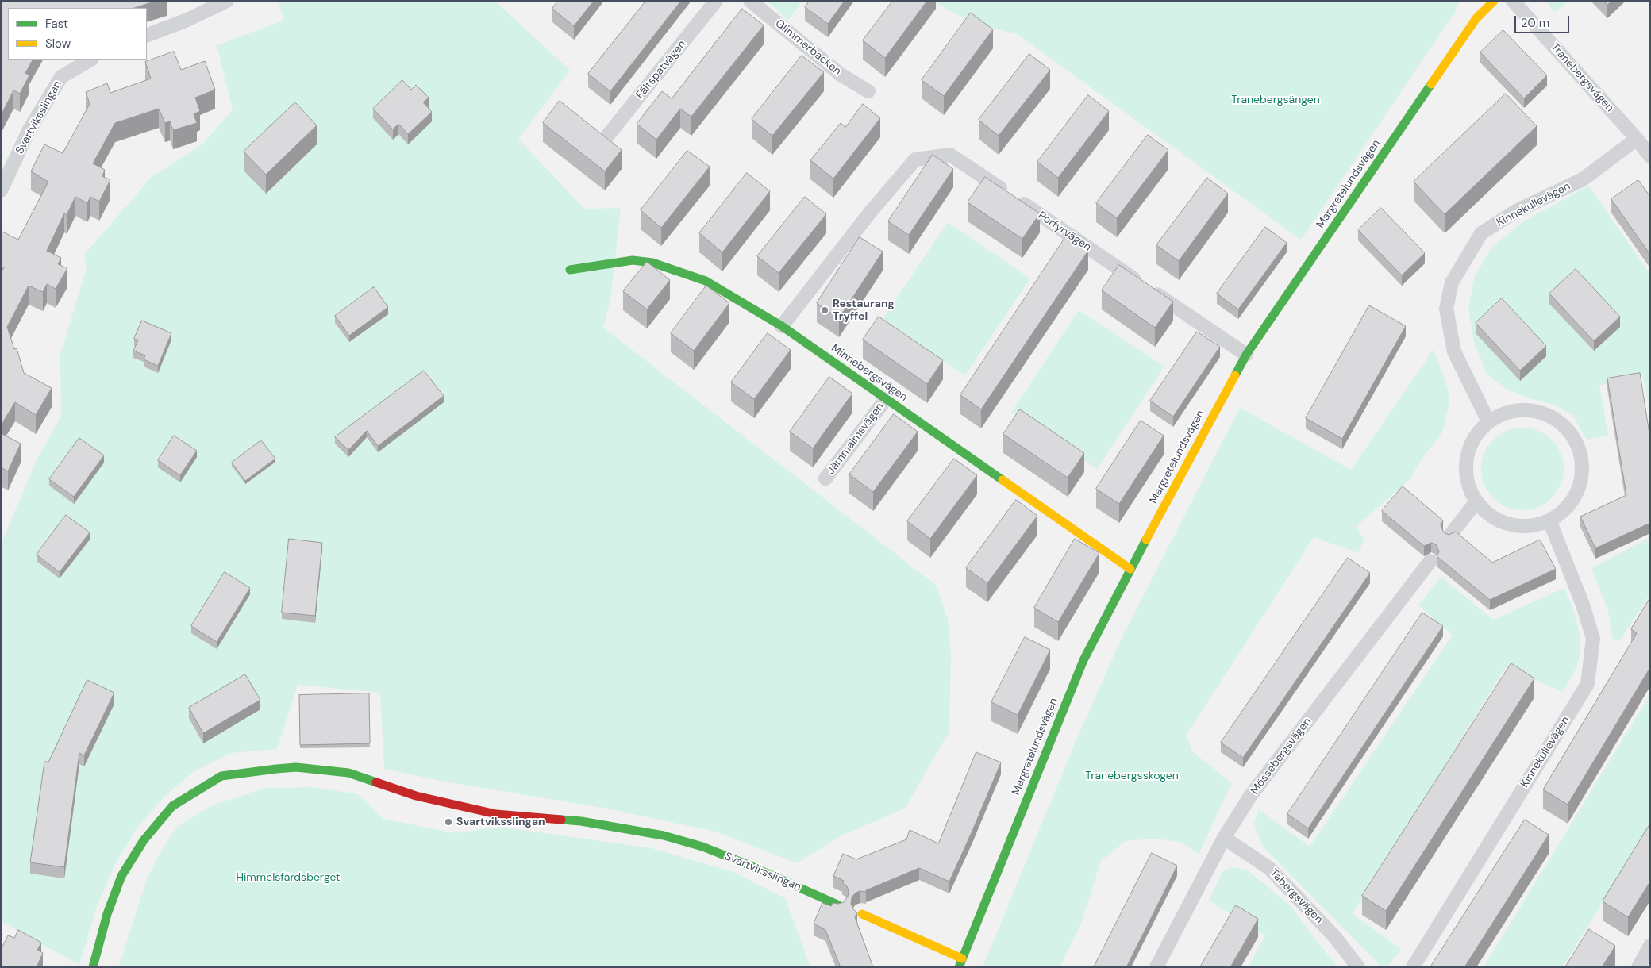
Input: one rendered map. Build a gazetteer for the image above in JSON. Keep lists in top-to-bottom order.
{
  "streets": {
    "street": [
      "Glimmerbacken",
      "Fältspatvägen",
      "Tranebergsvägen",
      "Svartviksslingan",
      "Margretelundsvägen",
      "Kinnekullevägen",
      "Porfyrvägen",
      "Minnebergsvägen",
      "Järnmalmsvägen",
      "Mössebergsvägen",
      "Tabergsvägen"
    ]
  },
  "crossings": [
    ["Tranebergsvägen", "Kinnekullevägen"],
    ["Margretelundsvägen", "Porfyrvägen"],
    ["Margretelundsvägen", "Minnebergsvägen"],
    ["Porfyrvägen", "Minnebergsvägen"],
    ["Minnebergsvägen", "Järnmalmsvägen"],
    ["Mössebergsvägen", "Tabergsvägen"]
  ],
  "parks": ["Tranebergsängen", "Tranebergsskogen", "Himmelsfärdsberget"],
  "places": ["Restaurang Tryffel", "Svartviksslingan"],
  "legend": ["Fast", "Slow"],
  "scale_bar": "20 m"
}
